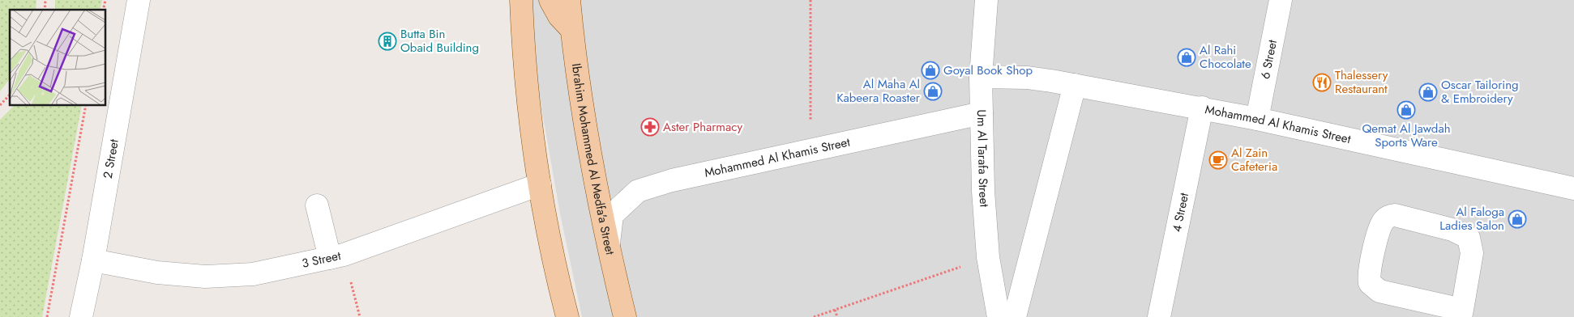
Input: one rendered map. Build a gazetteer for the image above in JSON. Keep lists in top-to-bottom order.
{
  "streets": {
    "main road": ["Ibrahim Mohammed Al Medfa'a Street"],
    "street": [
      "6 Street",
      "Mohammed Al Khamis Street",
      "2 Street",
      "Um Al Tarafa Street",
      "4 Street",
      "3 Street"
    ]
  },
  "crossings": [
    ["6 Street", "Mohammed Al Khamis Street"],
    ["Mohammed Al Khamis Street", "Um Al Tarafa Street"],
    ["Mohammed Al Khamis Street", "Ibrahim Mohammed Al Medfa'a Street"],
    ["Mohammed Al Khamis Street", "4 Street"],
    ["2 Street", "3 Street"]
  ],
  "places": {
    "building": ["Butta Bin Obaid Building"],
    "shop": [
      "Al Rahi Chocolate",
      "Goyal Book Shop",
      "Al Maha Al Kabeera Roaster",
      "Oscar Tailoring & Embroidery",
      "Qemat Al Jawdah Sports Ware",
      "Al Faloga Ladies Salon"
    ],
    "restaurant": ["Thalessery Restaurant"],
    "pharmacy": ["Aster Pharmacy"],
    "cafe": ["Al Zain Cafeteria"]
  }
}
